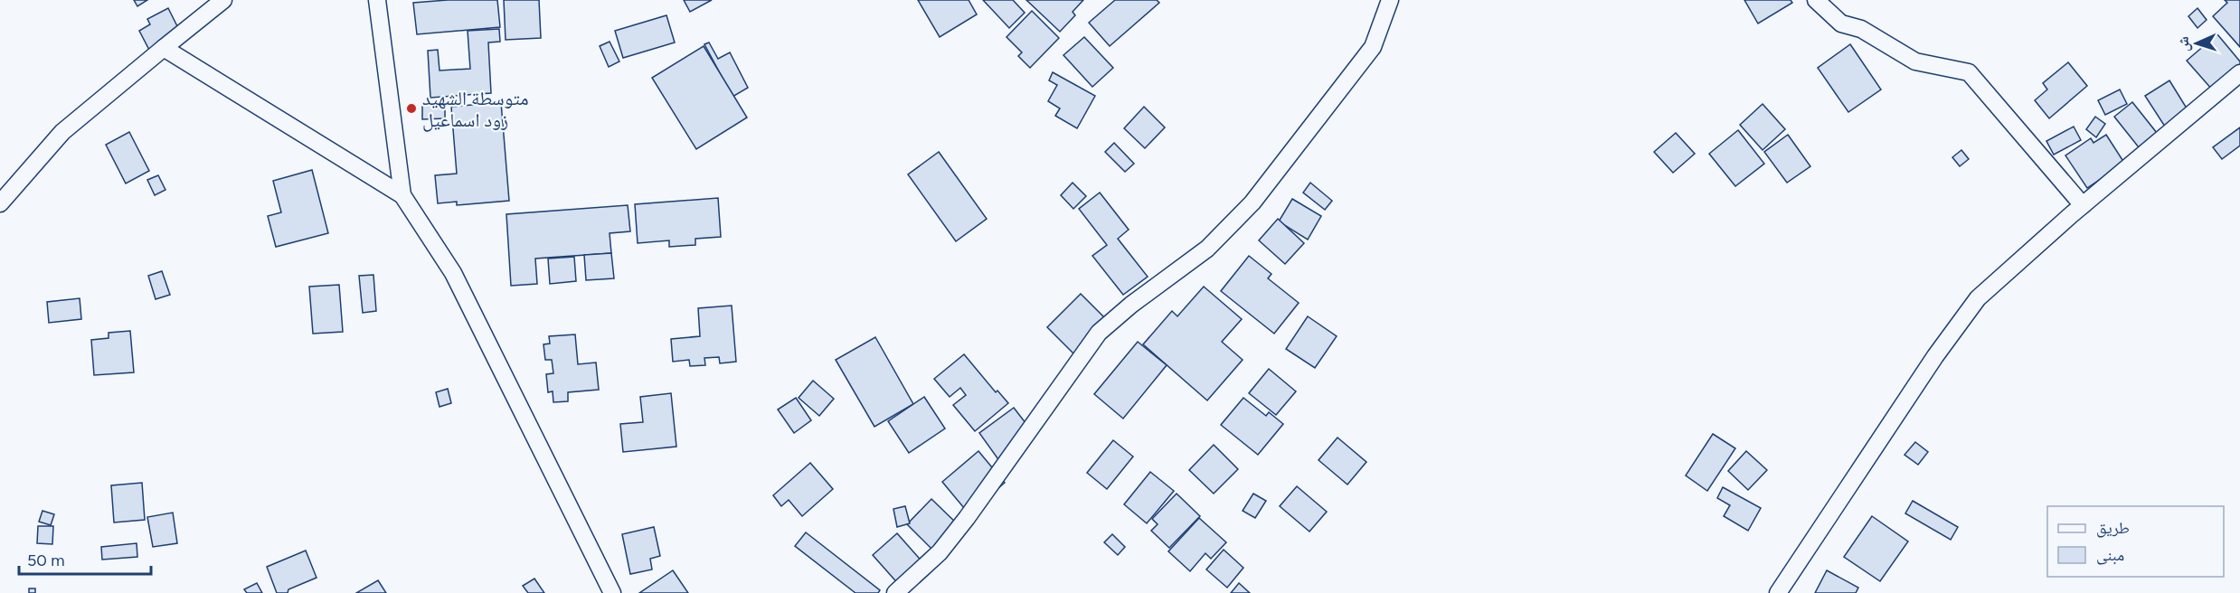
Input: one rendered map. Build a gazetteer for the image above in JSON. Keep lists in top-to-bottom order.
{
  "places": ["متوسطة الشهيد زود اسماعيل"],
  "legend": ["طريق", "مبنى"],
  "scale_bar": "50 m",
  "north": "left"
}
